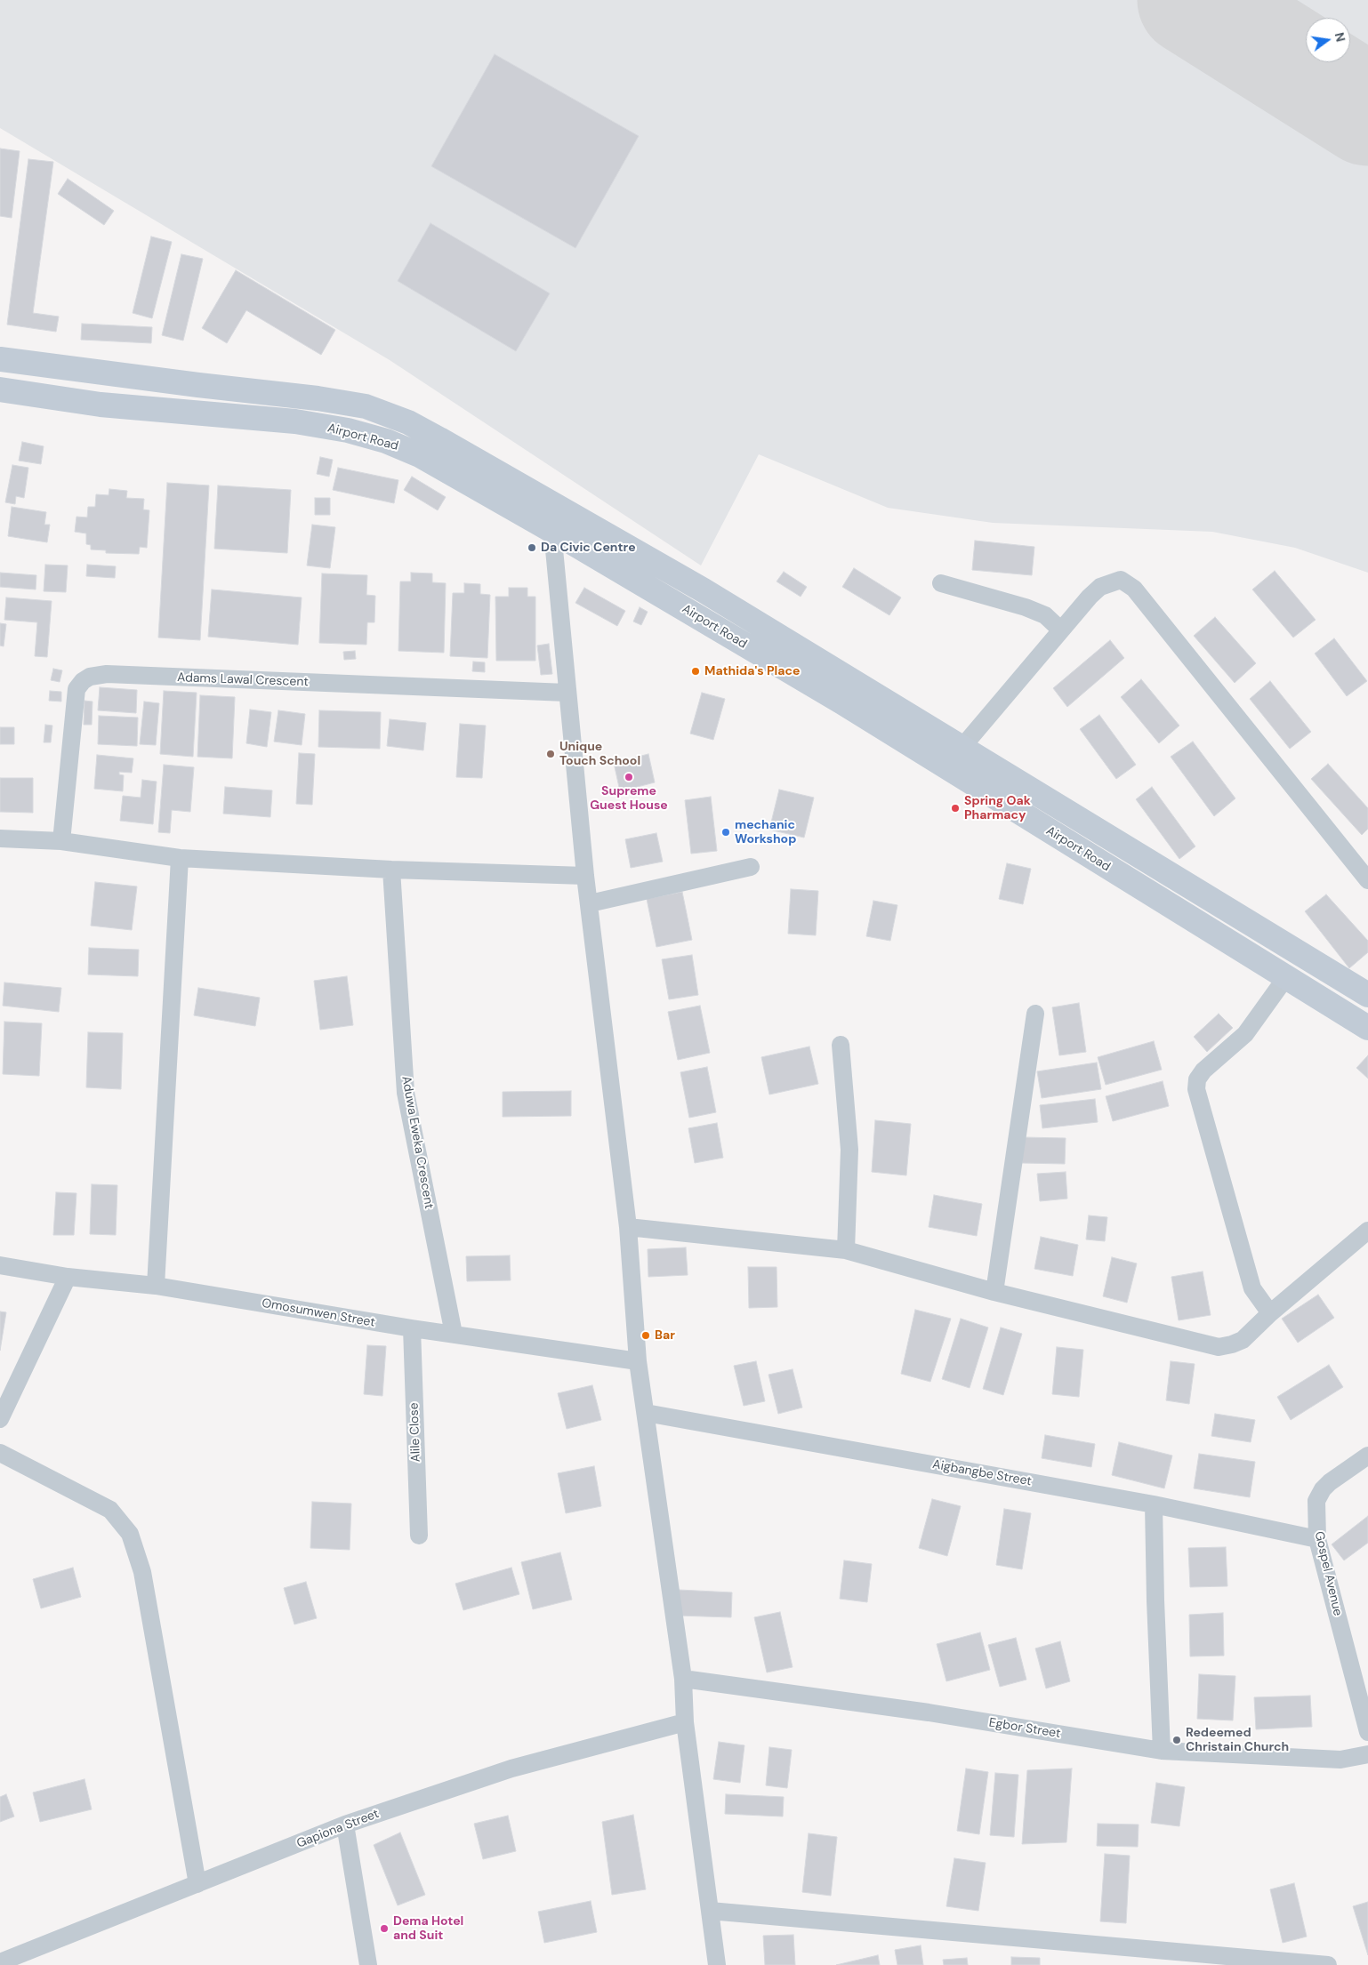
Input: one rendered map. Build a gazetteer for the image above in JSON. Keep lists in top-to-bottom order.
{
  "streets": {
    "main road": ["Airport Road"],
    "street": [
      "Adams Lawal Crescent",
      "Aduwa Eweka Crescent",
      "Omosumwen Street",
      "Alile Close",
      "Aigbangbe Street",
      "Gospel Avenue",
      "Egbor Street",
      "Gapiona Street"
    ]
  },
  "crossings": [
    ["Aduwa Eweka Crescent", "Omosumwen Street"],
    ["Omosumwen Street", "Alile Close"],
    ["Aigbangbe Street", "Gospel Avenue"]
  ],
  "places": [
    "Da Civic Centre",
    "Mathida's Place",
    "Unique Touch School",
    "Supreme Guest House",
    "Spring Oak Pharmacy",
    "mechanic Workshop",
    "Bar",
    "Redeemed Christain Church",
    "Dema Hotel and Suit"
  ],
  "north": "right"
}
